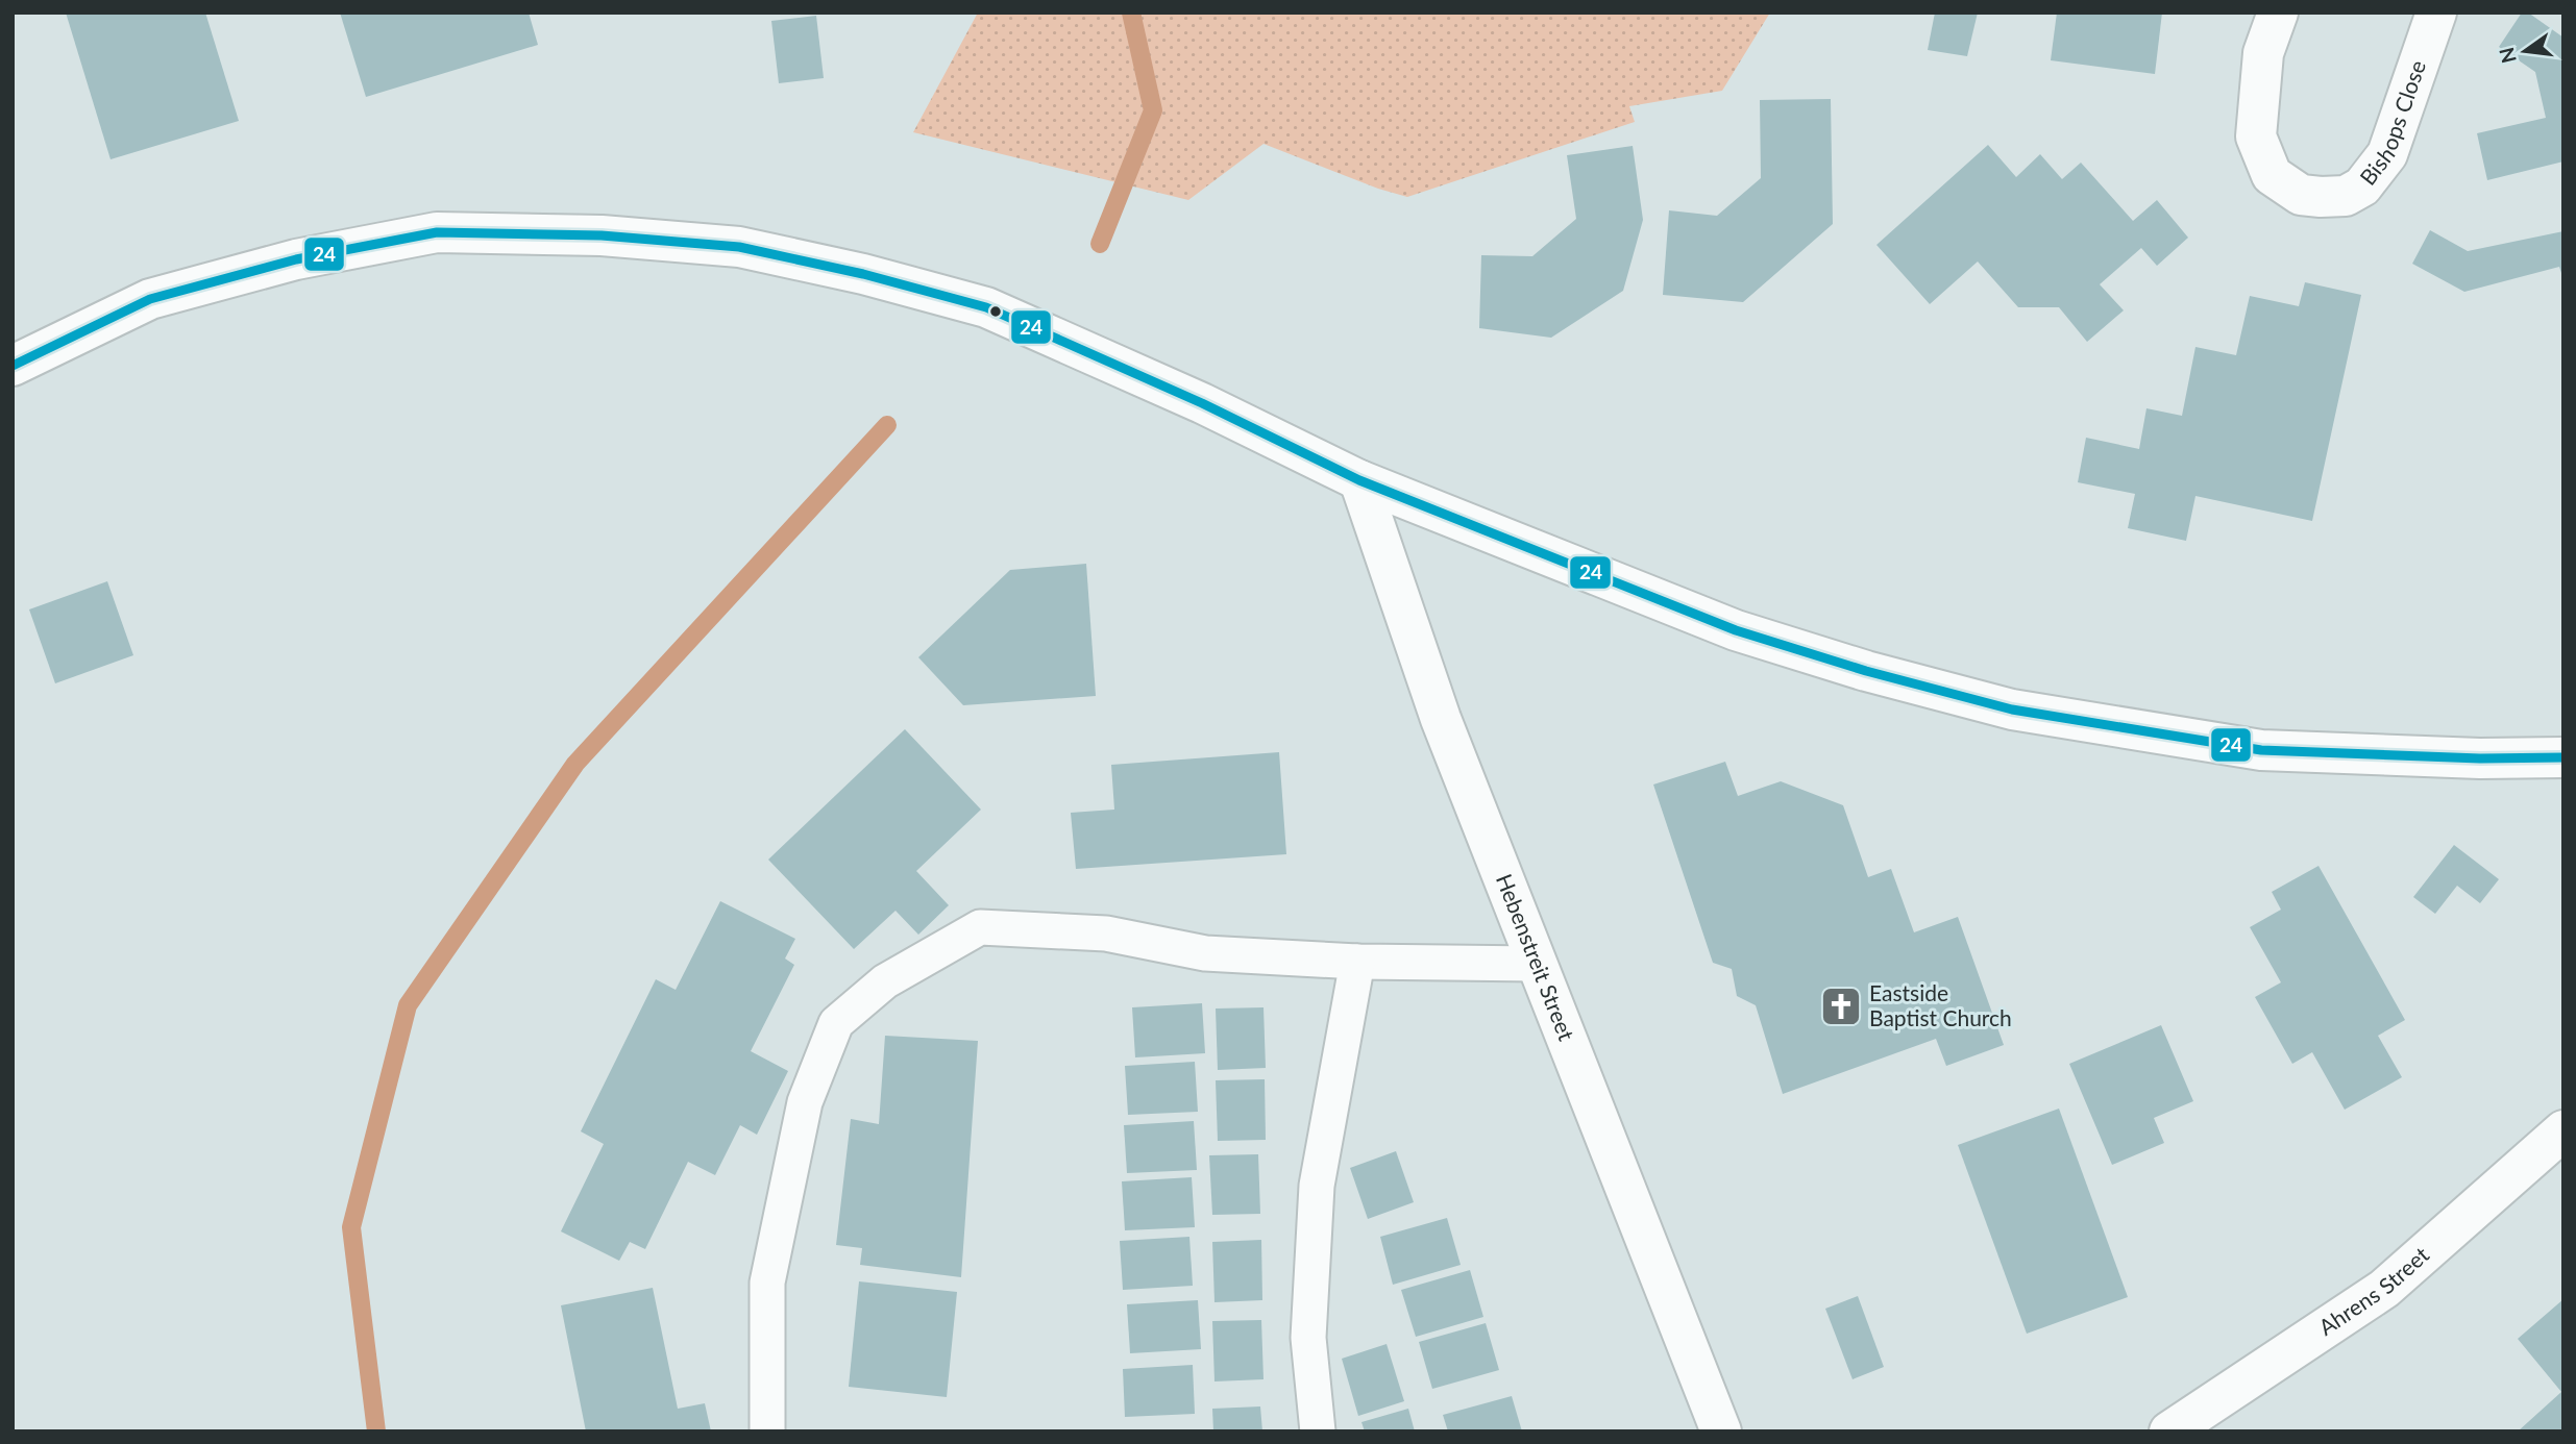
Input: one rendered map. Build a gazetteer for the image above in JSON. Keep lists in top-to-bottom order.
{
  "streets": {
    "street": ["Bishops Close", "Hebenstreit Street", "Ahrens Street"]
  },
  "places": {
    "church": ["Eastside Baptist Church"]
  },
  "lines": ["transit line 24"],
  "north": "left"
}
